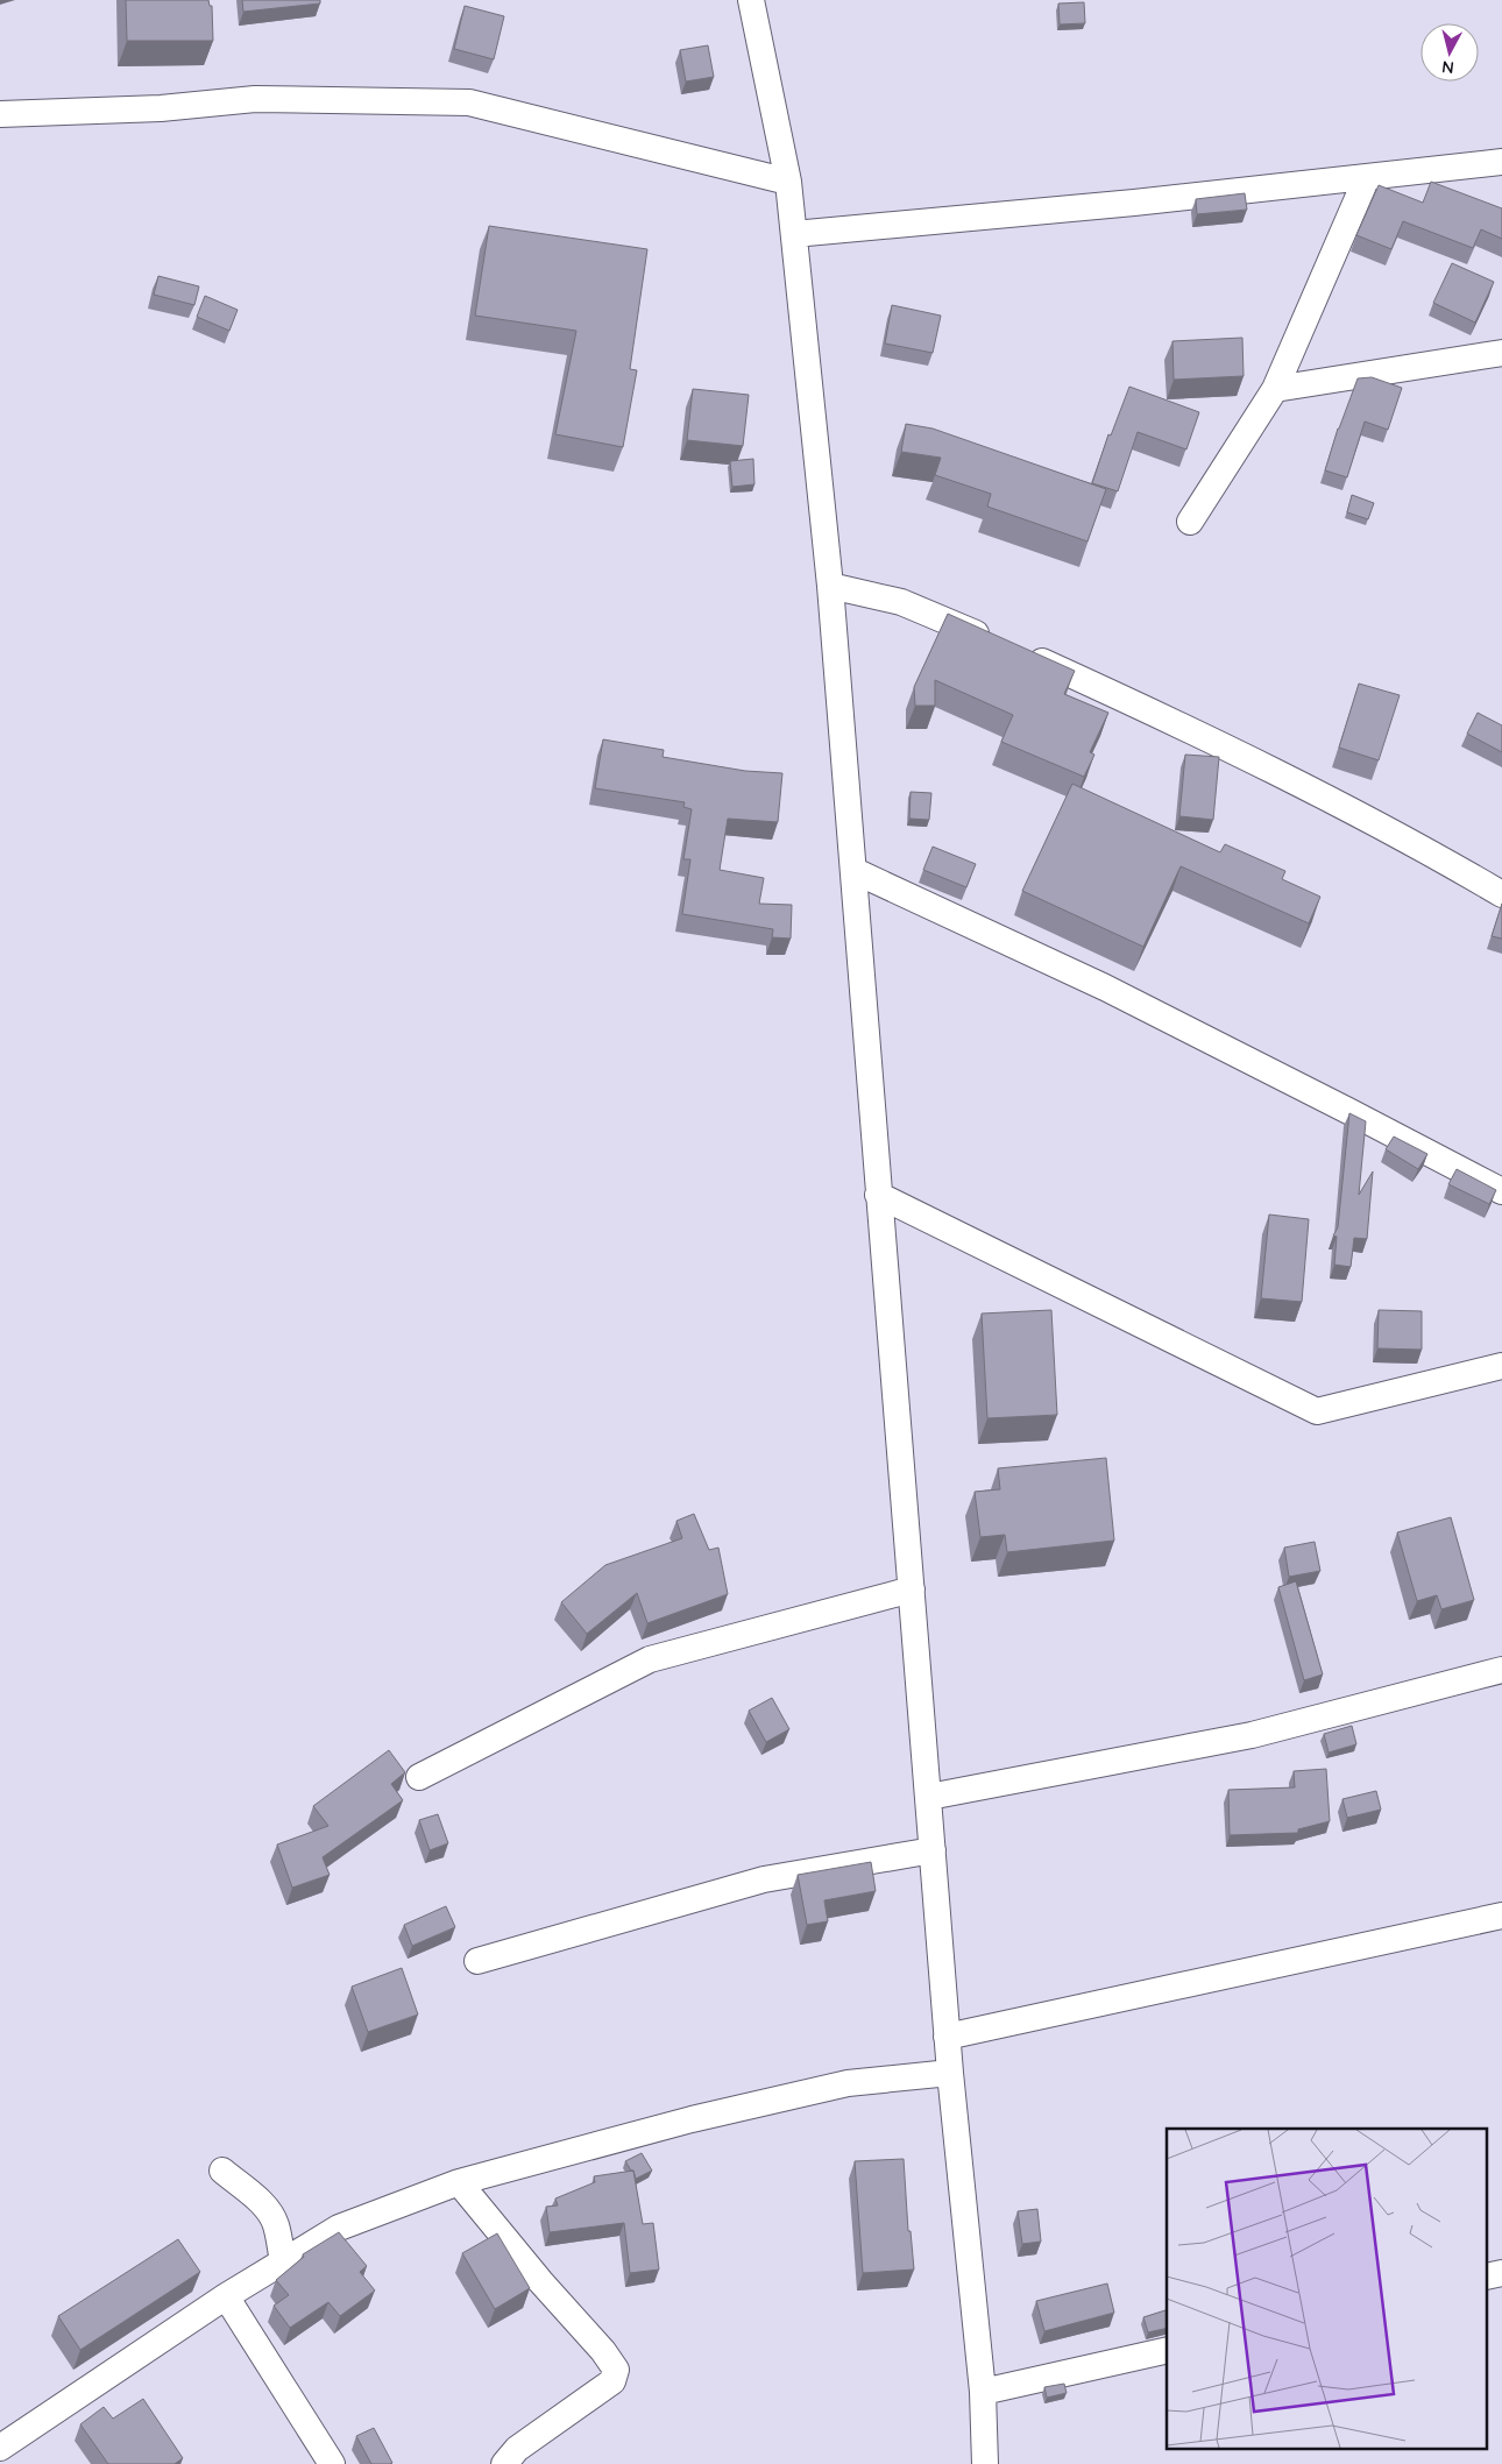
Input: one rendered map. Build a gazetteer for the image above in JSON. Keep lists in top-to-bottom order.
{
  "north": "bottom"
}
